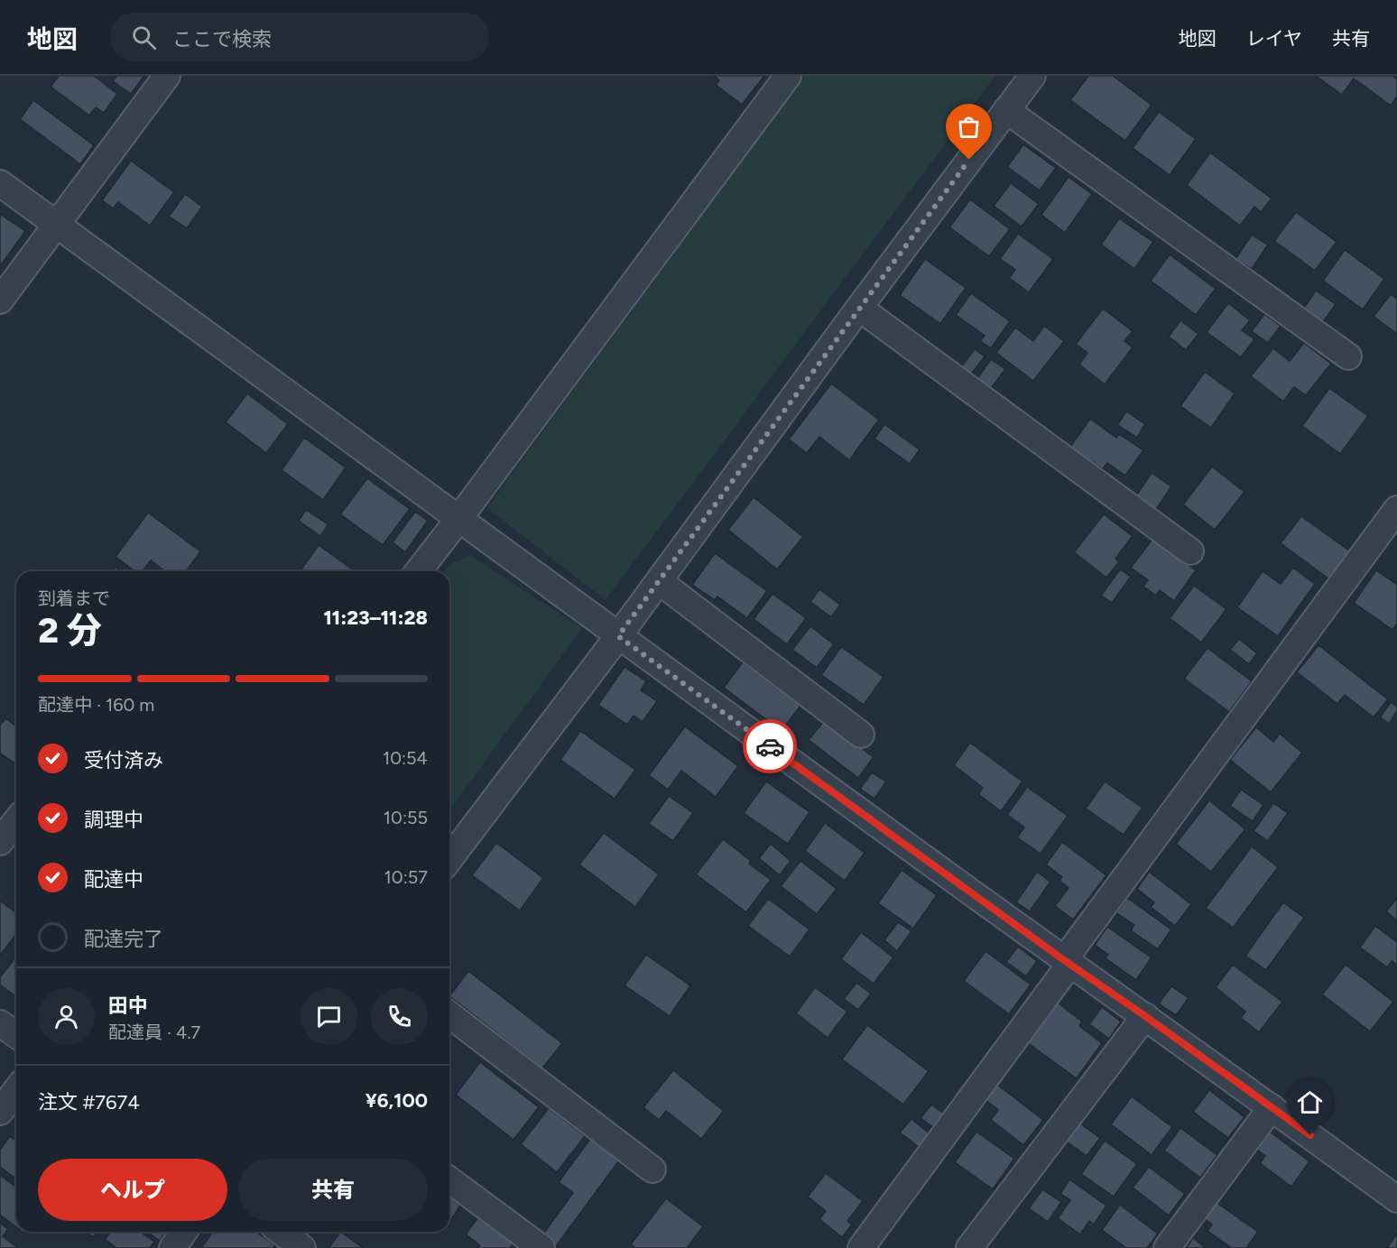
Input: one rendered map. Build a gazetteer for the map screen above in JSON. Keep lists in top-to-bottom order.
{
  "page": {
    "header": "地図",
    "search": "ここで検索",
    "nav": ["地図", "レイヤ", "共有"],
    "heading": ["2 分", "到着まで", "11:23–11:28"],
    "panel": [
      "田中",
      "配達員 · 4.7",
      "注文 #7674",
      "¥6,100"
    ],
    "bar": "配達中 · 160 m",
    "list": [
      ["受付済み", "10:54"],
      ["調理中", "10:55"],
      ["配達中", "10:57"],
      "配達完了"
    ],
    "buttons": ["ヘルプ", "共有"]
  }
}
